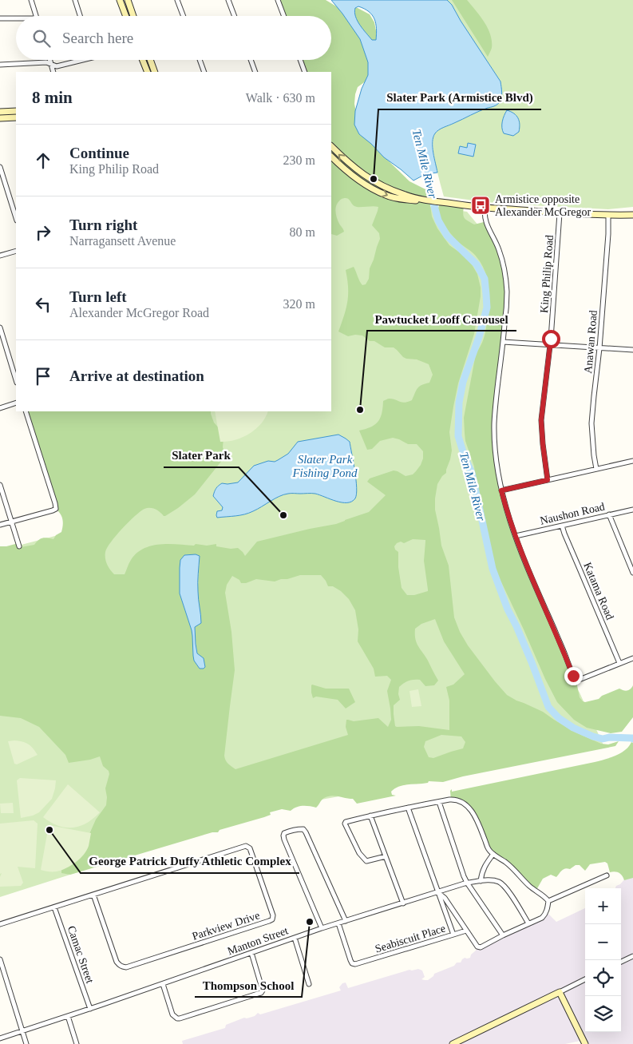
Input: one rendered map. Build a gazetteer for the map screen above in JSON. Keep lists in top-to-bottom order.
{
  "streets": {
    "street": [
      "King Philip Road",
      "Anawan Road",
      "Naushon Road",
      "Katama Road",
      "Parkview Drive",
      "Seabiscuit Place",
      "Manton Street",
      "Camac Street"
    ]
  },
  "crossings": [
    ["Naushon Road", "Katama Road"],
    ["Parkview Drive", "Camac Street"],
    ["Seabiscuit Place", "Manton Street"],
    ["Manton Street", "Camac Street"]
  ],
  "water": ["Ten Mile River", "Slater Park Fishing Pond"],
  "places": {
    "other": [
      "Slater Park (Armistice Blvd)",
      "Pawtucket Looff Carousel",
      "Slater Park",
      "George Patrick Duffy Athletic Complex",
      "Thompson School"
    ],
    "bus stop": ["Armistice opposite Alexander McGregor"]
  },
  "page": {
    "search": "Search here",
    "heading": ["8 min", "Walk · 630 m"],
    "list": [
      ["Continue", "King Philip Road", "230 m"],
      ["Turn right", "Narragansett Avenue", "80 m"],
      ["Turn left", "Alexander McGregor Road", "320 m"],
      "Arrive at destination"
    ],
    "map_buttons": ["+", "−"]
  }
}
